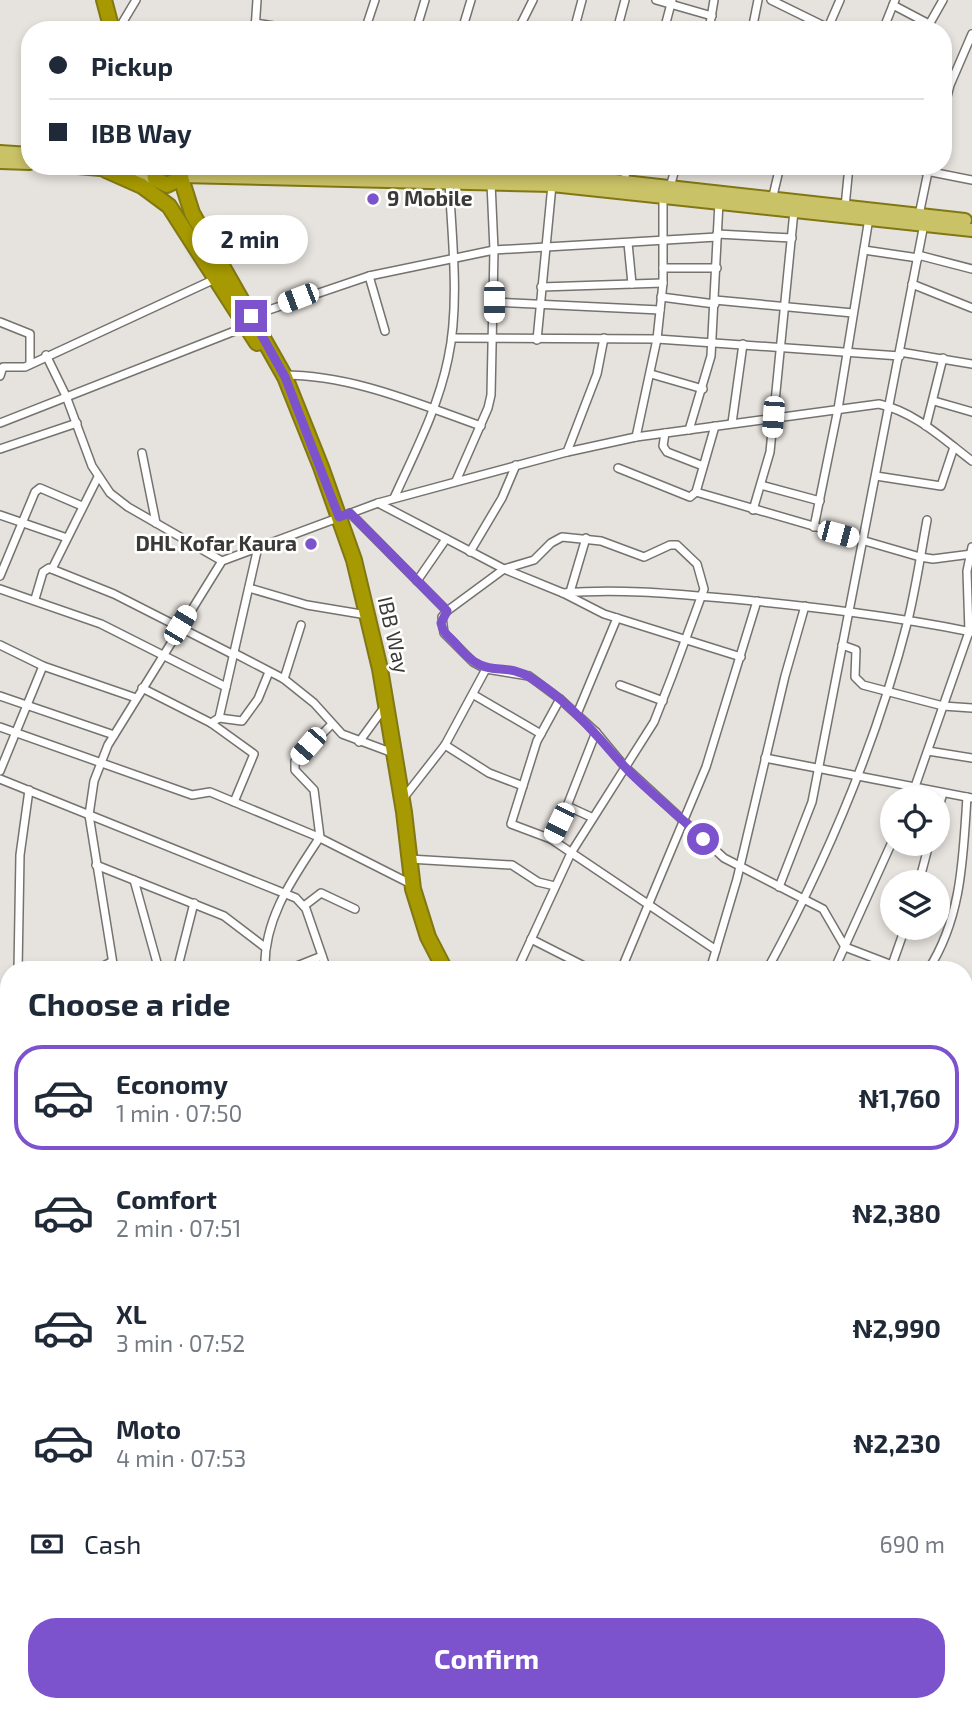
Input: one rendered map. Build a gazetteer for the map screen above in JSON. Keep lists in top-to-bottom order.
{
  "streets": {
    "highway": ["IBB Way"]
  },
  "places": ["9 Mobile", "DHL Kofar Kaura"],
  "page": {
    "banner": ["Pickup", "IBB Way"],
    "bubble": "2 min",
    "heading": "Choose a ride",
    "list": [
      {
        "name": "Economy",
        "note": "1 min · 07:50",
        "value": "₦1,760"
      },
      {
        "name": "Comfort",
        "note": "2 min · 07:51",
        "value": "₦2,380"
      },
      {
        "name": "XL",
        "note": "3 min · 07:52",
        "value": "₦2,990"
      },
      {
        "name": "Moto",
        "note": "4 min · 07:53",
        "value": "₦2,230"
      }
    ],
    "pay": ["Cash", "690 m"],
    "buttons": "Confirm"
  }
}
